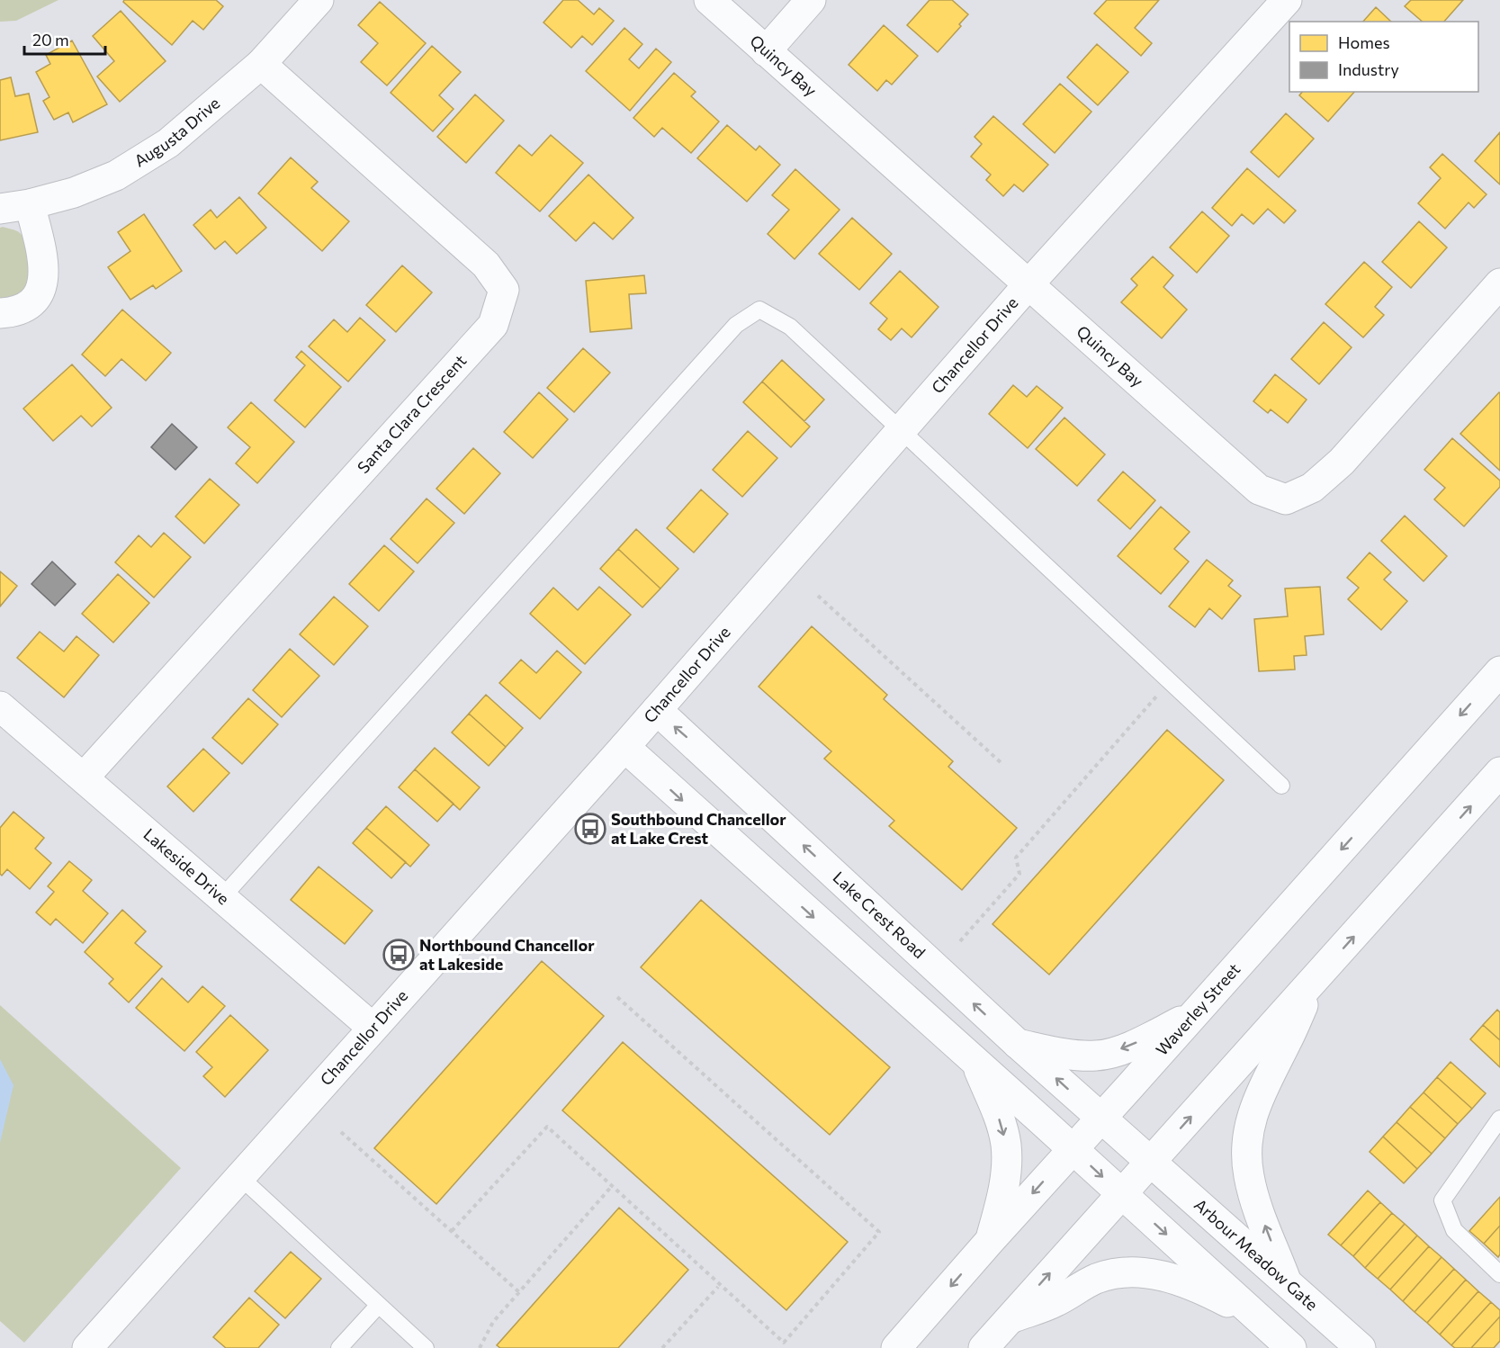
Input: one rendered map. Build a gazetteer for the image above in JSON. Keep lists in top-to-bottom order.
{
  "streets": {
    "street": [
      "Quincy Bay",
      "Augusta Drive",
      "Chancellor Drive",
      "Santa Clara Crescent",
      "Lakeside Drive",
      "Lake Crest Road",
      "Waverley Street",
      "Arbour Meadow Gate"
    ]
  },
  "crossings": [
    ["Quincy Bay", "Chancellor Drive"],
    ["Augusta Drive", "Santa Clara Crescent"],
    ["Chancellor Drive", "Lakeside Drive"],
    ["Chancellor Drive", "Lake Crest Road"],
    ["Santa Clara Crescent", "Lakeside Drive"],
    ["Lake Crest Road", "Waverley Street"],
    ["Lake Crest Road", "Arbour Meadow Gate"],
    ["Waverley Street", "Arbour Meadow Gate"]
  ],
  "places": {
    "bus stop": ["Southbound Chancellor at Lake Crest", "Northbound Chancellor at Lakeside"]
  },
  "legend": ["Homes", "Industry"],
  "scale_bar": "20 m"
}
